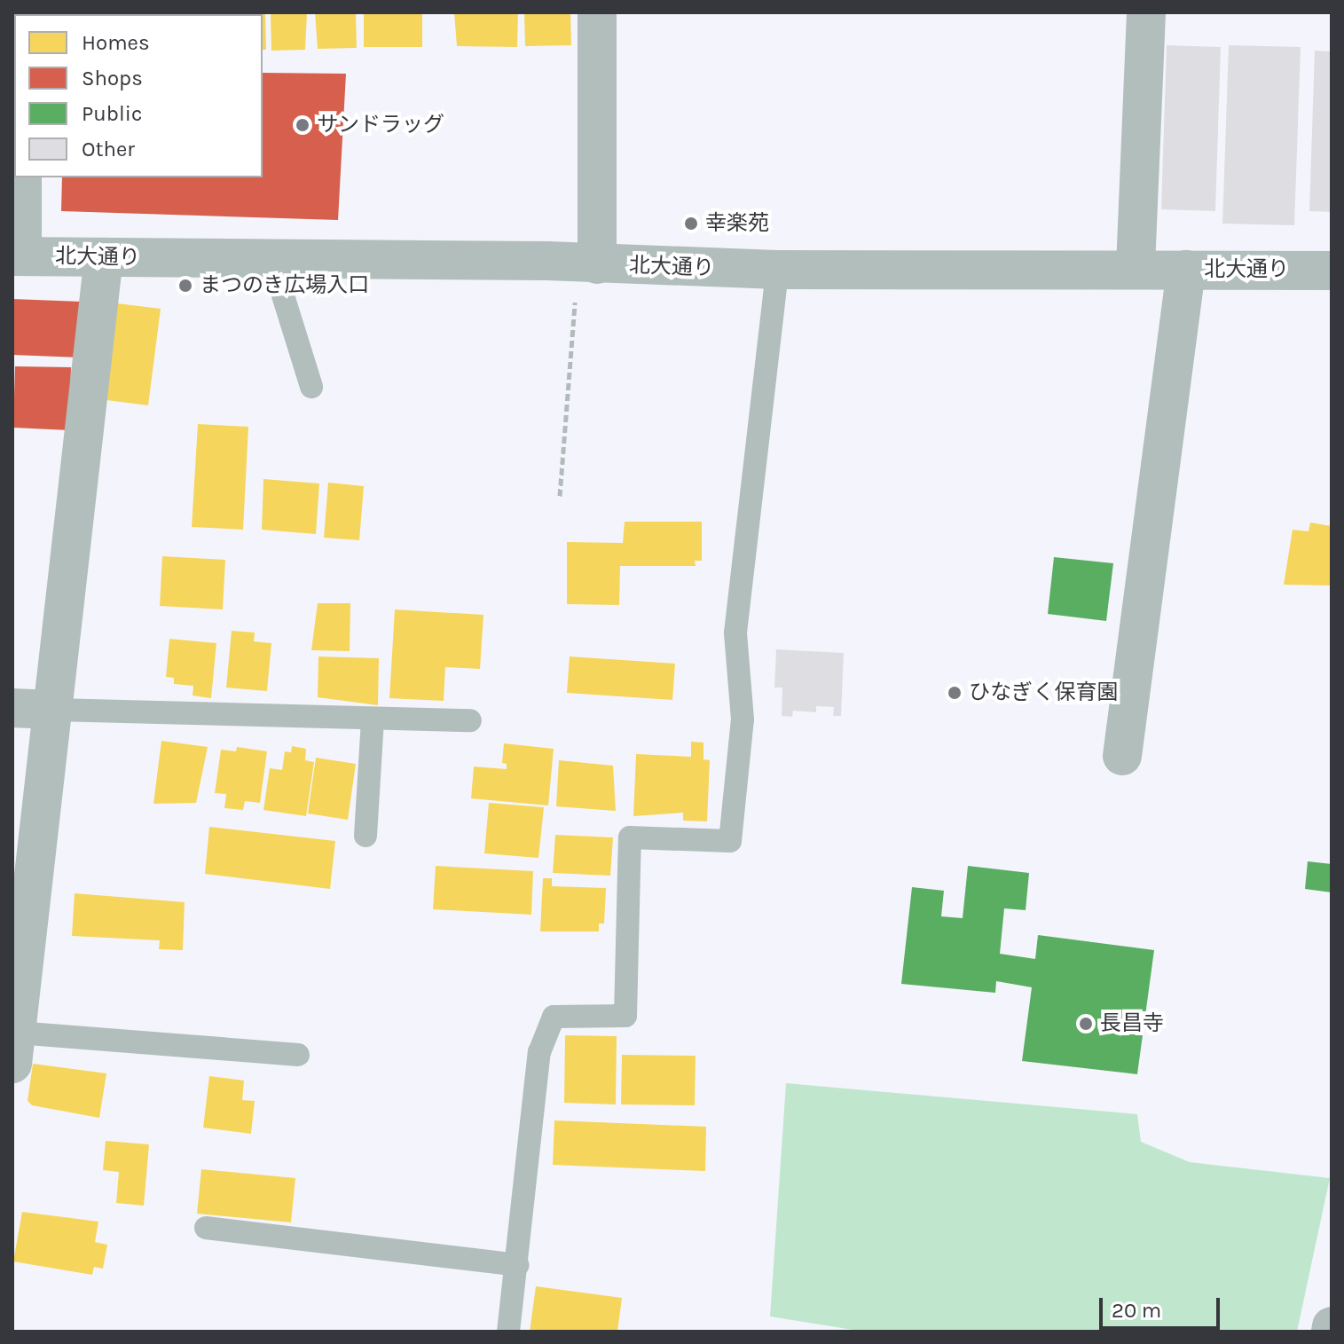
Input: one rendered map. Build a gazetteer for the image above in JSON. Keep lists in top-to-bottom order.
{
  "streets": {
    "street": ["北大通り"]
  },
  "places": [
    "サンドラッグ",
    "幸楽苑",
    "まつのき広場入口",
    "ひなぎく保育園",
    "長昌寺"
  ],
  "legend": [
    "Homes",
    "Shops",
    "Public",
    "Other"
  ],
  "scale_bar": "20 m"
}
